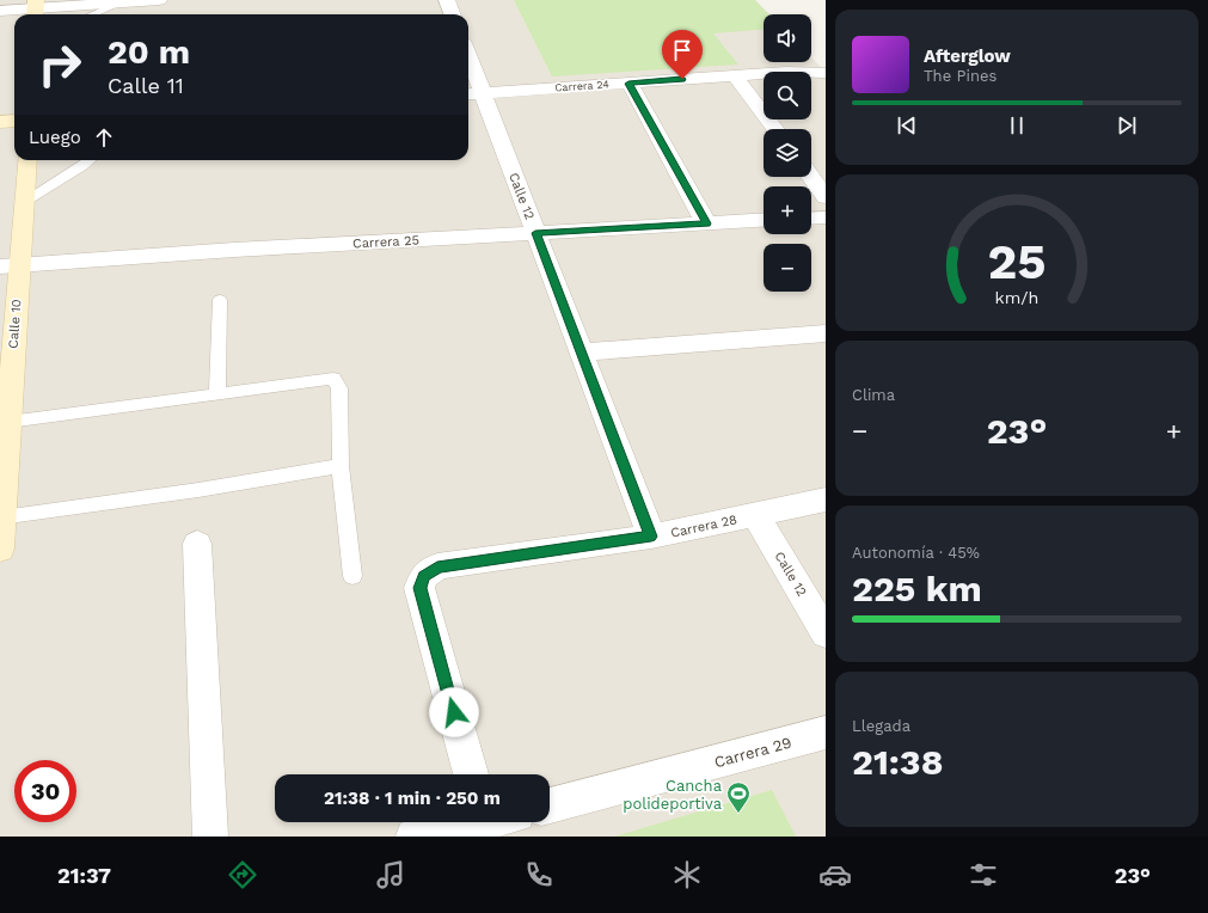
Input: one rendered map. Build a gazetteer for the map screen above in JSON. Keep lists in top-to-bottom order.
{
  "streets": {
    "main road": ["Calle 10"],
    "street": [
      "Carrera 24",
      "Calle 12",
      "Carrera 25",
      "Carrera 28",
      "Carrera 29"
    ]
  },
  "crossings": [
    ["Carrera 24", "Calle 12"],
    ["Calle 12", "Carrera 25"],
    ["Calle 12", "Carrera 28"],
    ["Carrera 25", "Calle 10"]
  ],
  "places": {
    "sports": ["Cancha polideportiva"]
  },
  "page": {
    "map_buttons": ["+", "−"],
    "turn": ["20 m", "Calle 11"],
    "song": ["Afterglow", "The Pines"],
    "then": "Luego",
    "tile": [
      "Clima",
      ["Autonomía · 45%", "225 km"],
      ["Llegada", "21:38"]
    ],
    "heat": ["−", "23°", "+"],
    "limit": "30",
    "trip": "21:38 · 1 min · 250 m",
    "tabs": ["21:37", "23°"],
    "gauge": ["25", "km/h"]
  }
}
